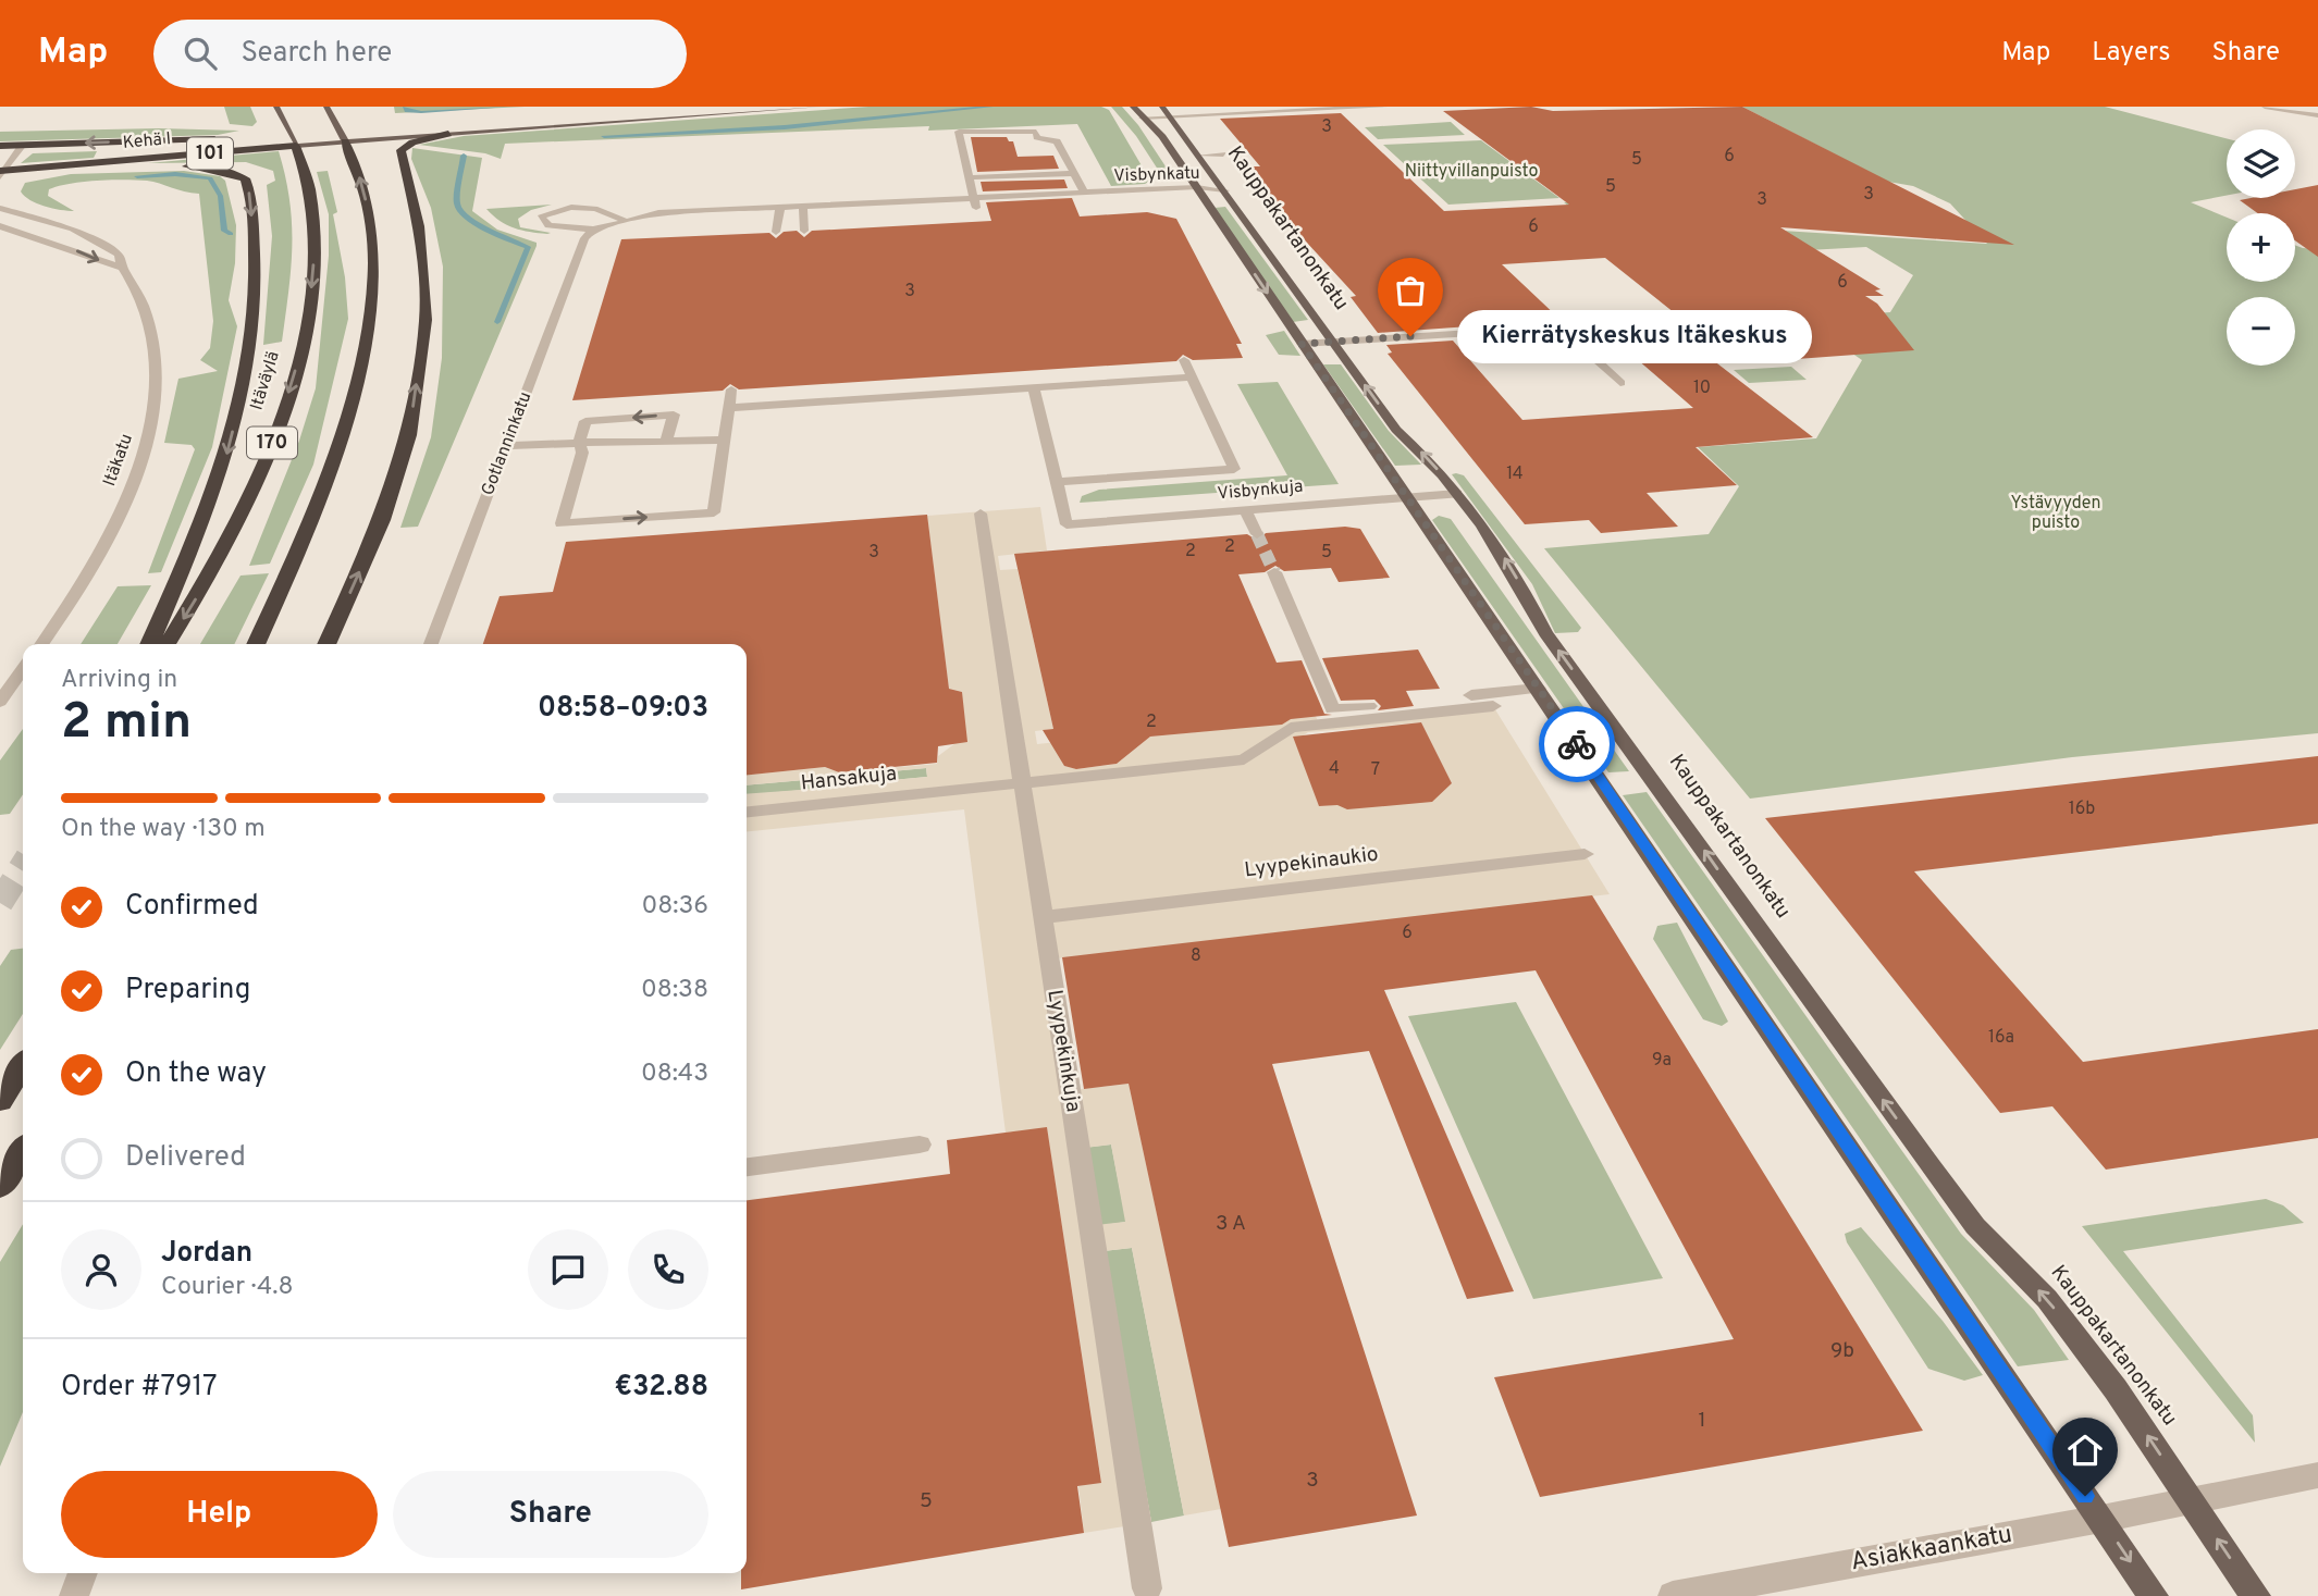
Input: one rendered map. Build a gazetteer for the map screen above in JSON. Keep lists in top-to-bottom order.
{
  "streets": {
    "highway": [
      "Kehä I",
      "101",
      "Itäväylä",
      "170"
    ],
    "main road": ["Kauppakartanonkatu"],
    "street": [
      "Visbynkatu",
      "Gotlanninkatu",
      "Itäkatu",
      "Visbynkuja",
      "Hansakuja",
      "Lyypekinaukio",
      "Lyypekinkuja",
      "Asiakkaankatu"
    ]
  },
  "crossings": [
    ["Kehä I", "Itäväylä"],
    ["Visbynkatu", "Kauppakartanonkatu"],
    ["Visbynkatu", "Gotlanninkatu"],
    ["Kauppakartanonkatu", "Visbynkuja"],
    ["Kauppakartanonkatu", "Asiakkaankatu"],
    ["Hansakuja", "Lyypekinkuja"],
    ["Lyypekinaukio", "Lyypekinkuja"]
  ],
  "one_way": ["Itäväylä"],
  "parks": ["Niittyvillanpuisto", "Ystävyyden puisto"],
  "places": ["Kierrätyskeskus Itäkeskus"],
  "house_numbers": [
    "3",
    "6",
    "5",
    "5",
    "3",
    "3",
    "6",
    "6",
    "3",
    "10",
    "14",
    "2",
    "2",
    "3",
    "5",
    "2",
    "4",
    "7",
    "16b",
    "6",
    "8",
    "16a",
    "9a",
    "3 A",
    "9b",
    "1",
    "3",
    "5"
  ],
  "page": {
    "header": "Map",
    "search": "Search here",
    "nav": ["Map", "Layers", "Share"],
    "map_buttons": ["+", "−"],
    "bubble": "Kierrätyskeskus Itäkeskus",
    "heading": ["2 min", "Arriving in", "08:58–09:03"],
    "panel": [
      "Jordan",
      "Courier · 4.8",
      "Order #7917",
      "€32.88"
    ],
    "bar": "On the way · 130 m",
    "list": [
      ["Confirmed", "08:36"],
      ["Preparing", "08:38"],
      ["On the way", "08:43"],
      "Delivered"
    ],
    "buttons": ["Help", "Share"]
  }
}
